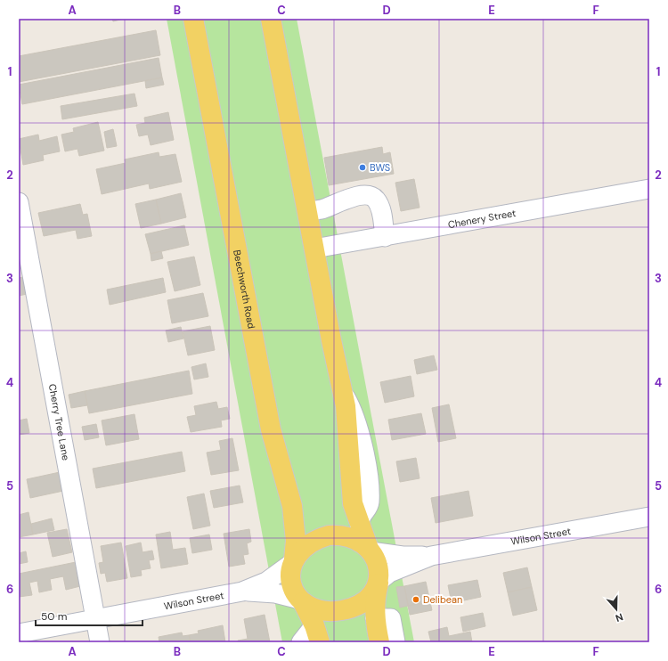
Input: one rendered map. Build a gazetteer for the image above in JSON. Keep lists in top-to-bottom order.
{
  "streets": {
    "main road": ["Beechworth Road"],
    "street": ["Chenery Street", "Cherry Tree Lane", "Wilson Street"]
  },
  "crossings": [
    ["Beechworth Road", "Wilson Street"],
    ["Cherry Tree Lane", "Wilson Street"]
  ],
  "places": ["BWS", "Delibean"],
  "scale_bar": "50 m",
  "north": "bottom",
  "grid": {
    "columns": [
      "A",
      "B",
      "C",
      "D",
      "E",
      "F"
    ],
    "rows": [
      "1",
      "2",
      "3",
      "4",
      "5",
      "6"
    ]
  }
}
